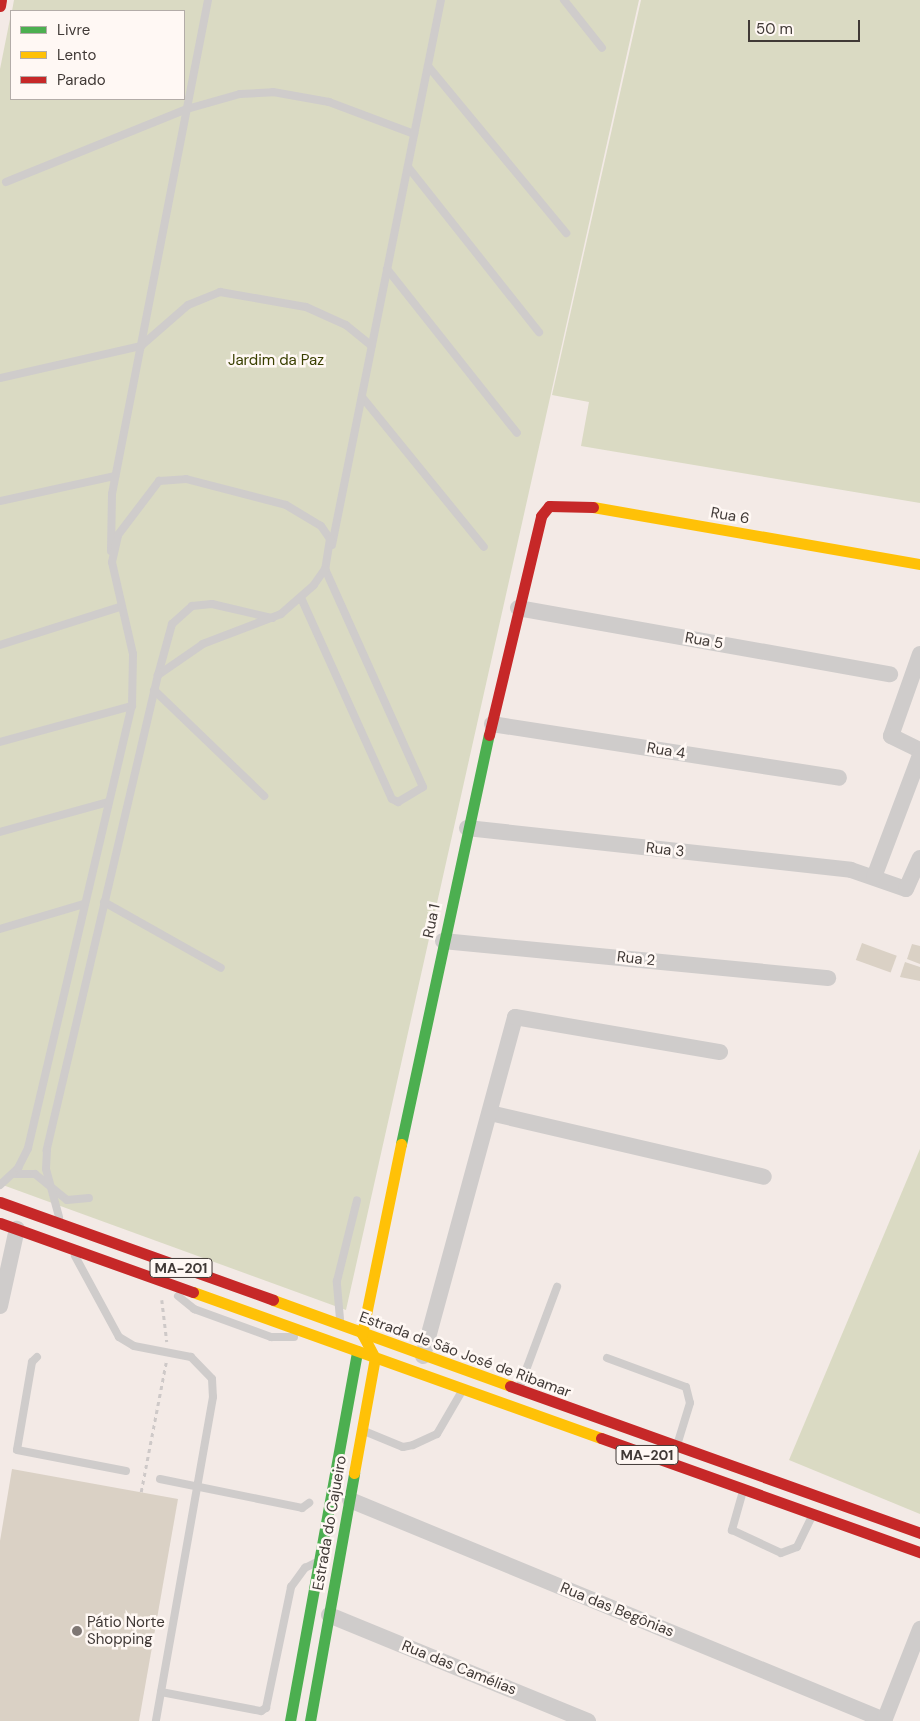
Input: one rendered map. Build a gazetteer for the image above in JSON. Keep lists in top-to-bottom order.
{
  "streets": {
    "main road": [
      "Rua 6",
      "Rua 1",
      "MA-201",
      "Estrada de São José de Ribamar",
      "Estrada do Cajueiro"
    ],
    "street": [
      "Rua 5",
      "Rua 4",
      "Rua 3",
      "Rua 2",
      "Rua das Begônias",
      "Rua das Camélias"
    ]
  },
  "crossings": [
    ["Rua 6", "Rua 1"],
    ["Rua 5", "Rua 1"],
    ["Rua 4", "Rua 1"],
    ["Rua 3", "Rua 1"],
    ["Rua 1", "Rua 2"],
    ["Rua 1", "Estrada de São José de Ribamar"],
    ["MA-201", "Estrada do Cajueiro"],
    ["Estrada do Cajueiro", "Rua das Begônias"],
    ["Estrada do Cajueiro", "Rua das Camélias"]
  ],
  "parks": ["Jardim da Paz"],
  "places": ["Pátio Norte Shopping"],
  "legend": ["Livre", "Lento", "Parado"],
  "scale_bar": "50 m"
}
